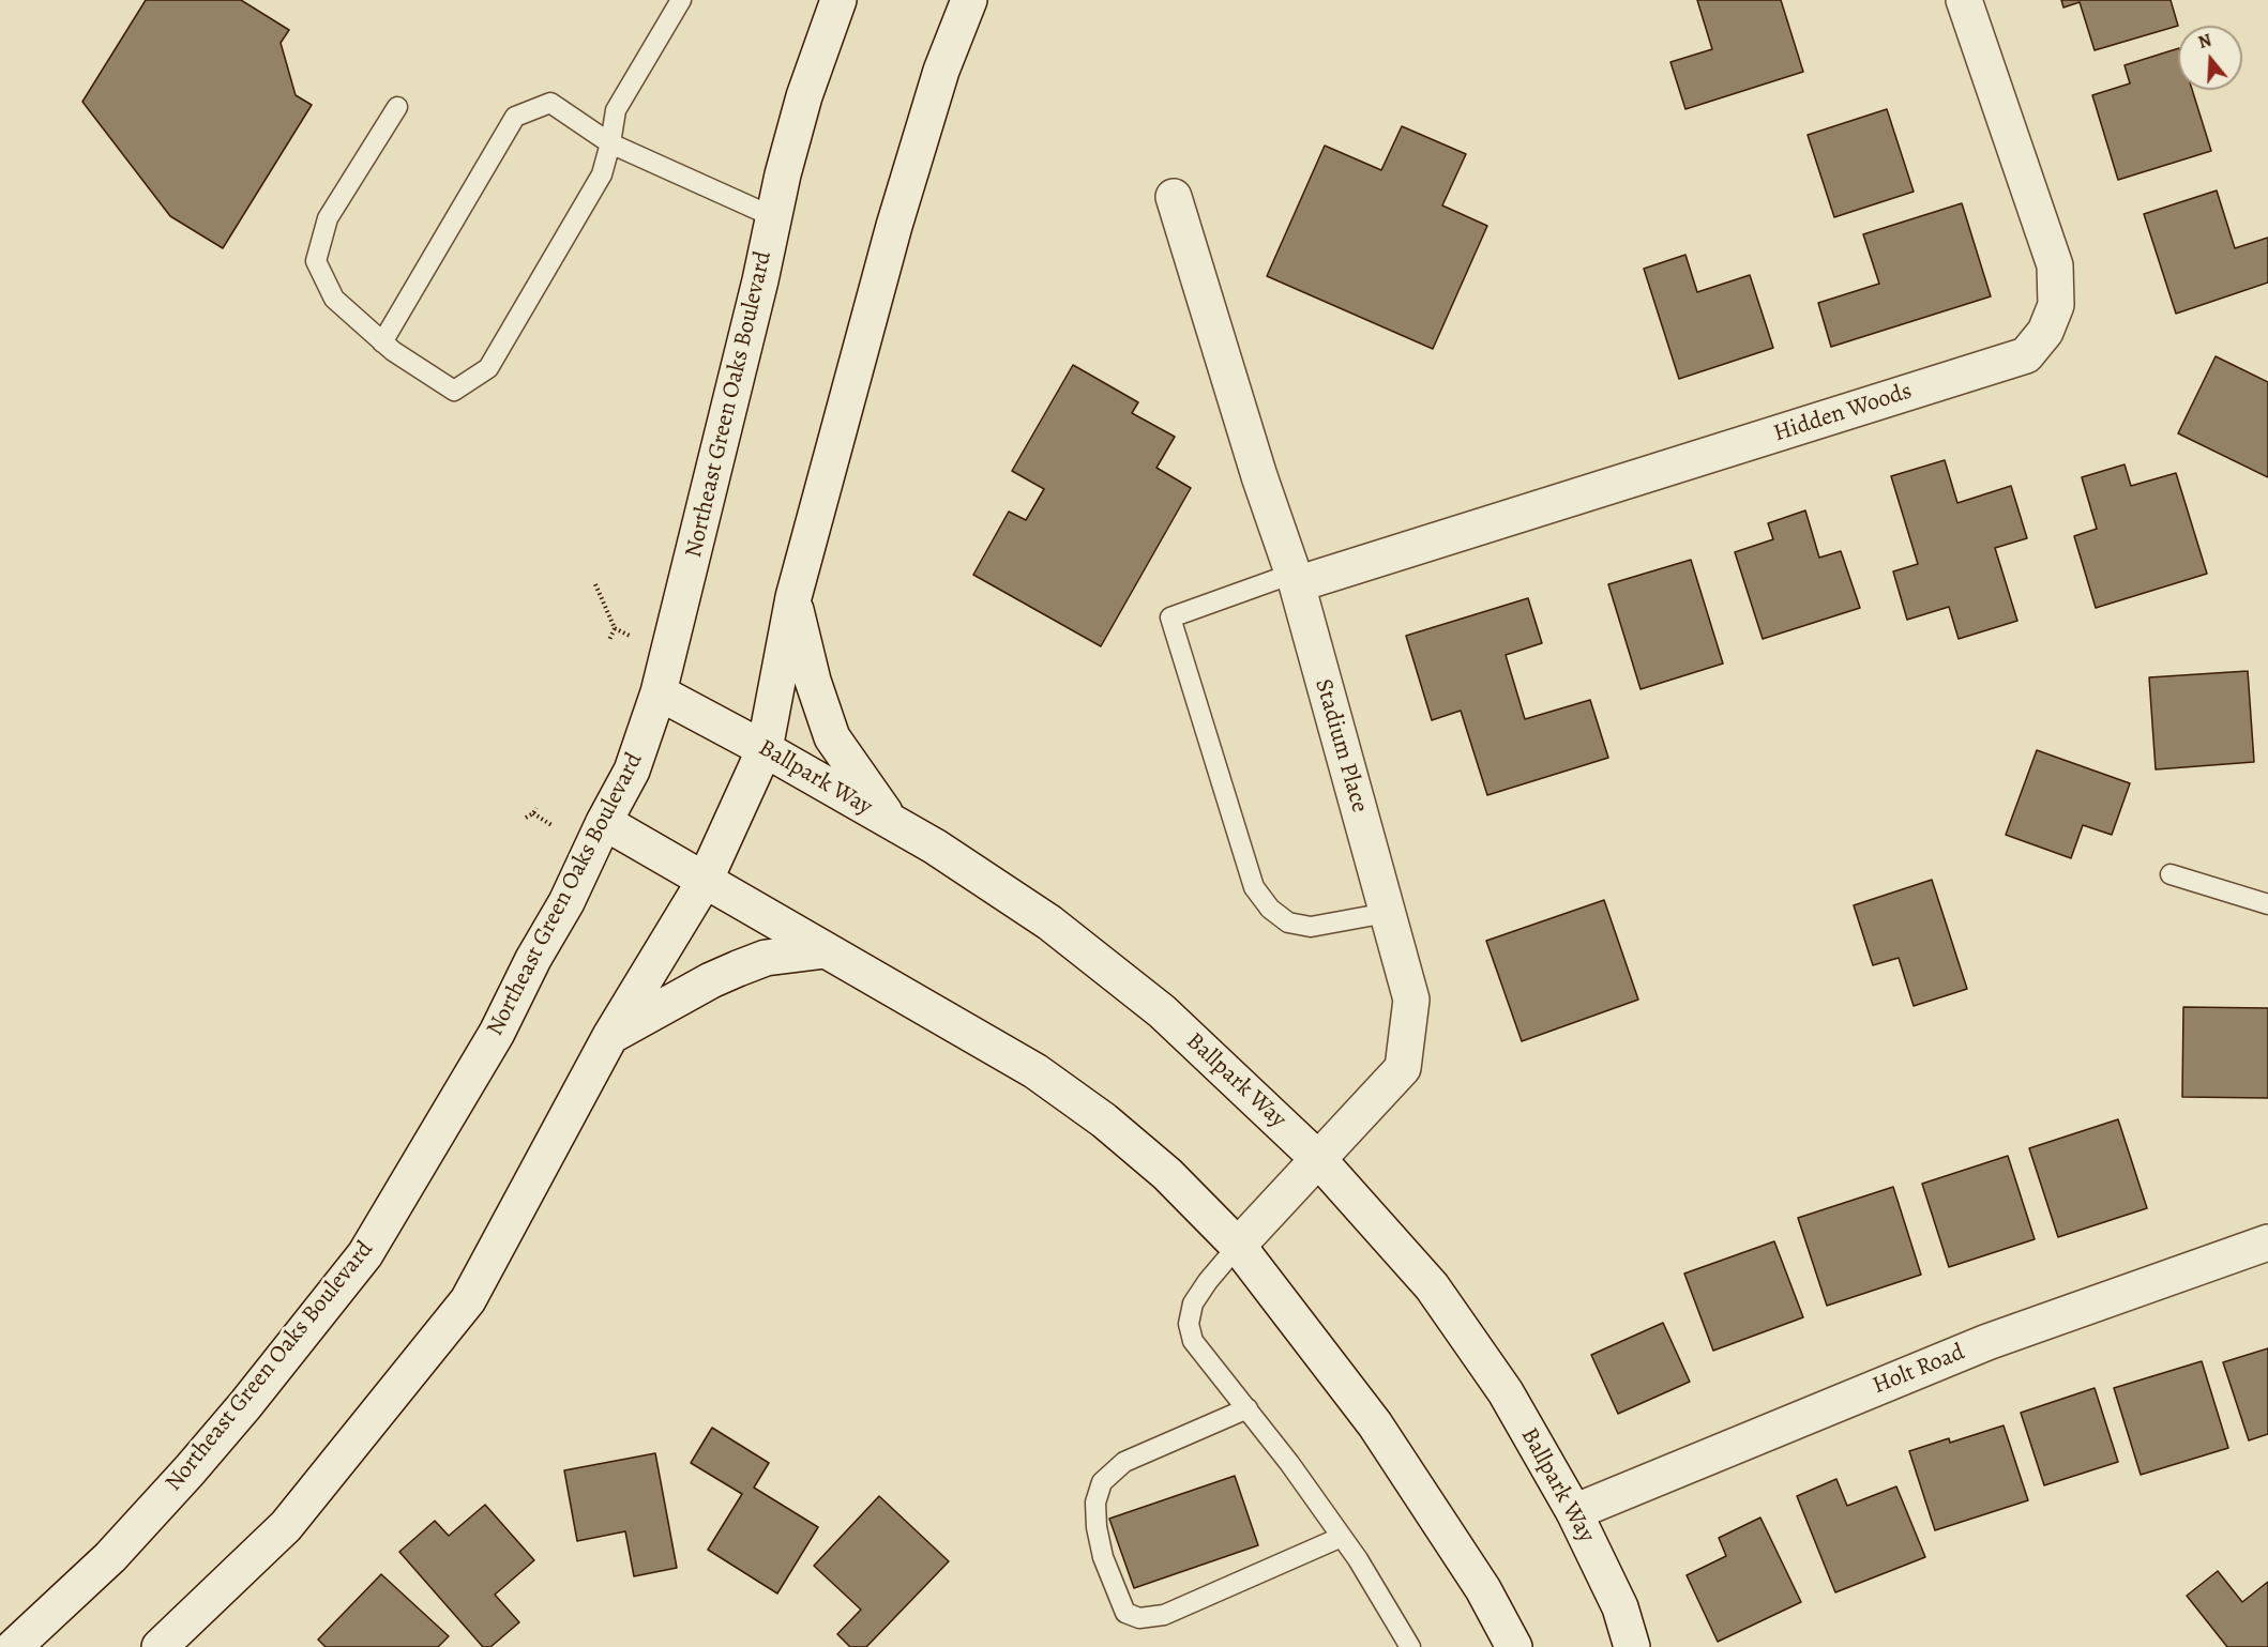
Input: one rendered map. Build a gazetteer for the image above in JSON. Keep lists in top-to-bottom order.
{
  "streets": {
    "main road": [
      "Northeast Green Oaks Boulevard",
      "Hidden Woods",
      "Stadium Place",
      "Ballpark Way",
      "Holt Road"
    ]
  },
  "crossings": [
    ["Northeast Green Oaks Boulevard", "Ballpark Way"],
    ["Hidden Woods", "Stadium Place"],
    ["Stadium Place", "Ballpark Way"],
    ["Ballpark Way", "Holt Road"]
  ],
  "north": "top"
}
